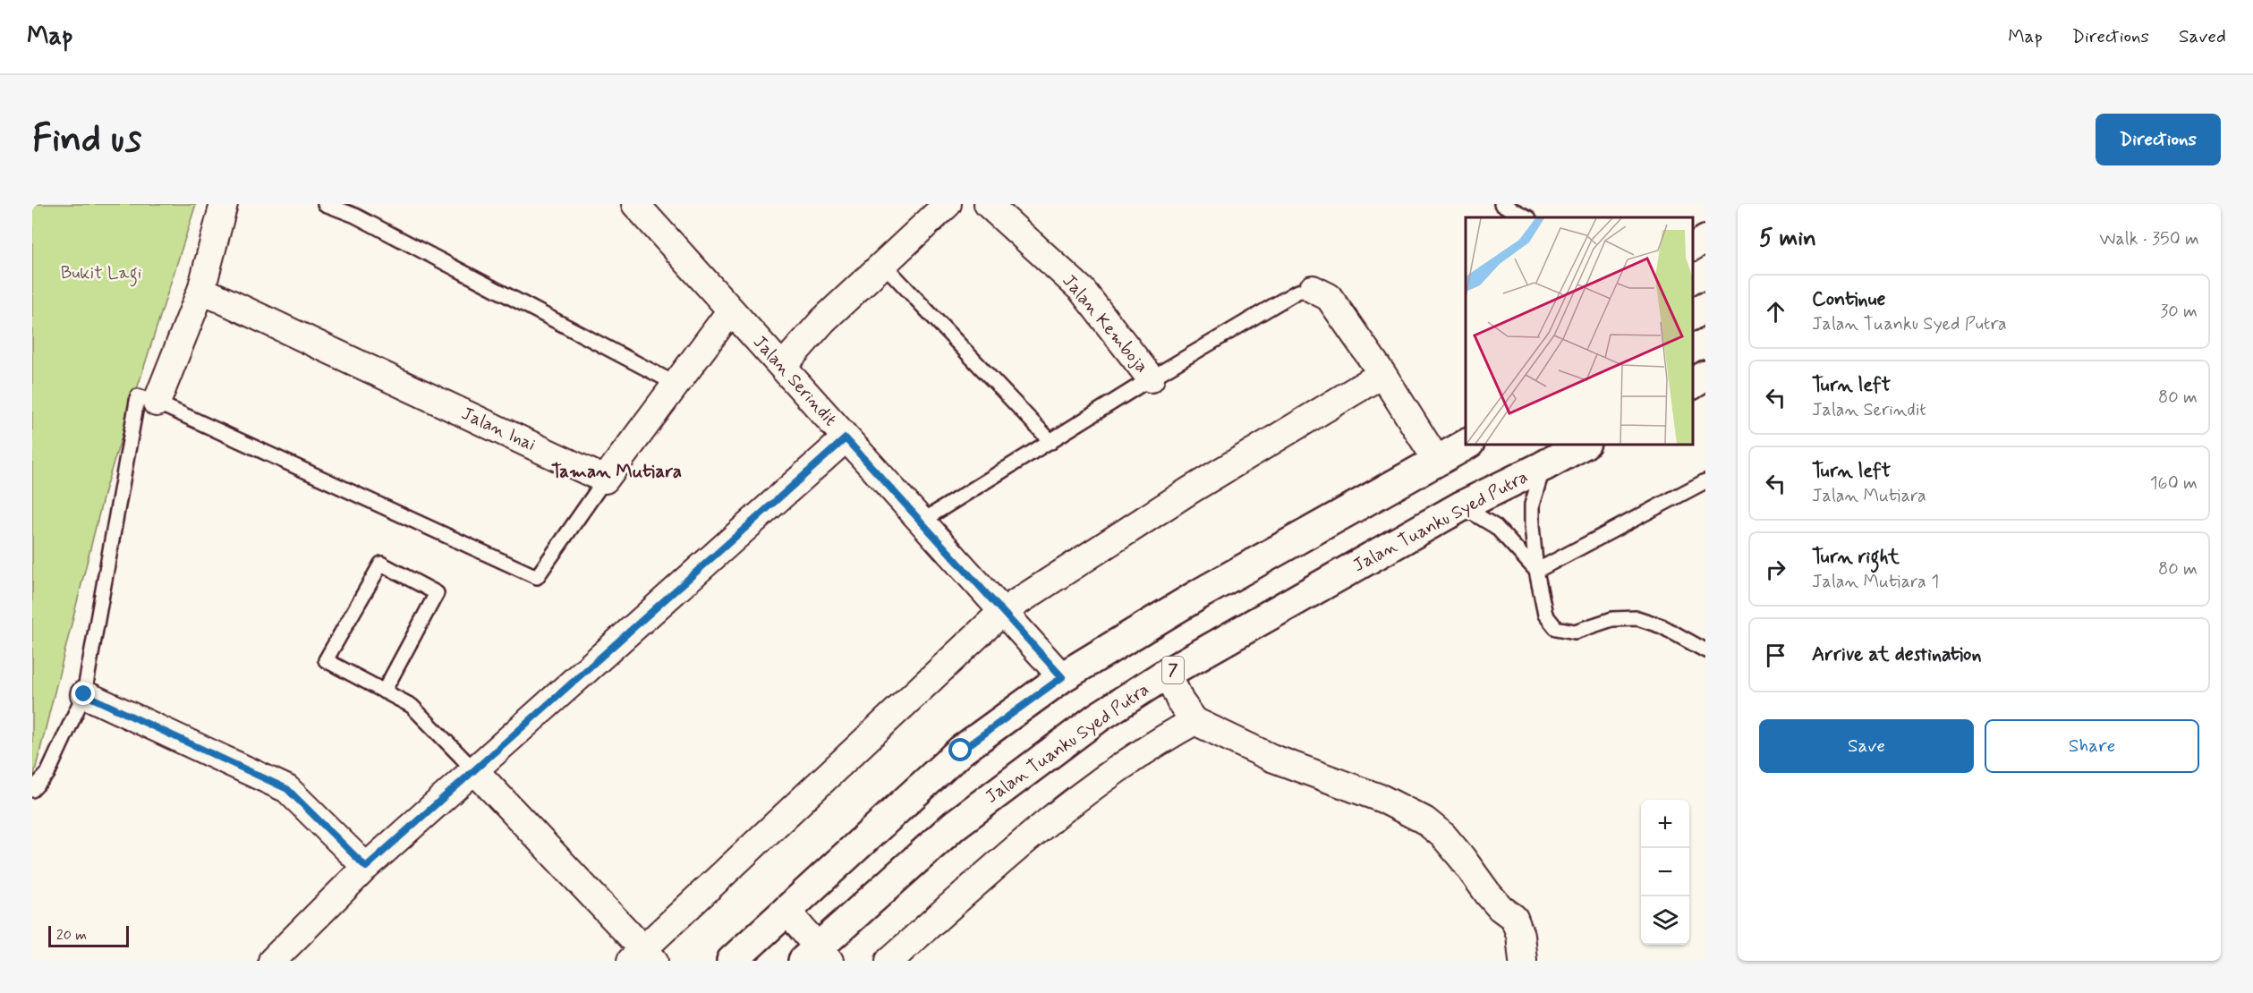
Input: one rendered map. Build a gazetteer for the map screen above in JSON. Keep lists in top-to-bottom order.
{
  "streets": {
    "main road": ["Jalan Tuanku Syed Putra", "7"],
    "street": ["Jalan Kemboja", "Jalan Serindit", "Jalan Inai"]
  },
  "districts": ["Taman Mutiara"],
  "parks": ["Bukit Lagi"],
  "scale_bar": "20 m",
  "page": {
    "header": "Map",
    "nav": ["Map", "Directions", "Saved"],
    "buttons": [
      "Directions",
      ["Save", "Share"]
    ],
    "title": "Find us",
    "heading": ["5 min", "Walk · 350 m"],
    "list": [
      ["Continue", "Jalan Tuanku Syed Putra", "30 m"],
      ["Turn left", "Jalan Serindit", "80 m"],
      ["Turn left", "Jalan Mutiara", "160 m"],
      ["Turn right", "Jalan Mutiara 1", "80 m"],
      "Arrive at destination"
    ],
    "map_buttons": ["+", "−"],
    "scale": "20 m"
  }
}
